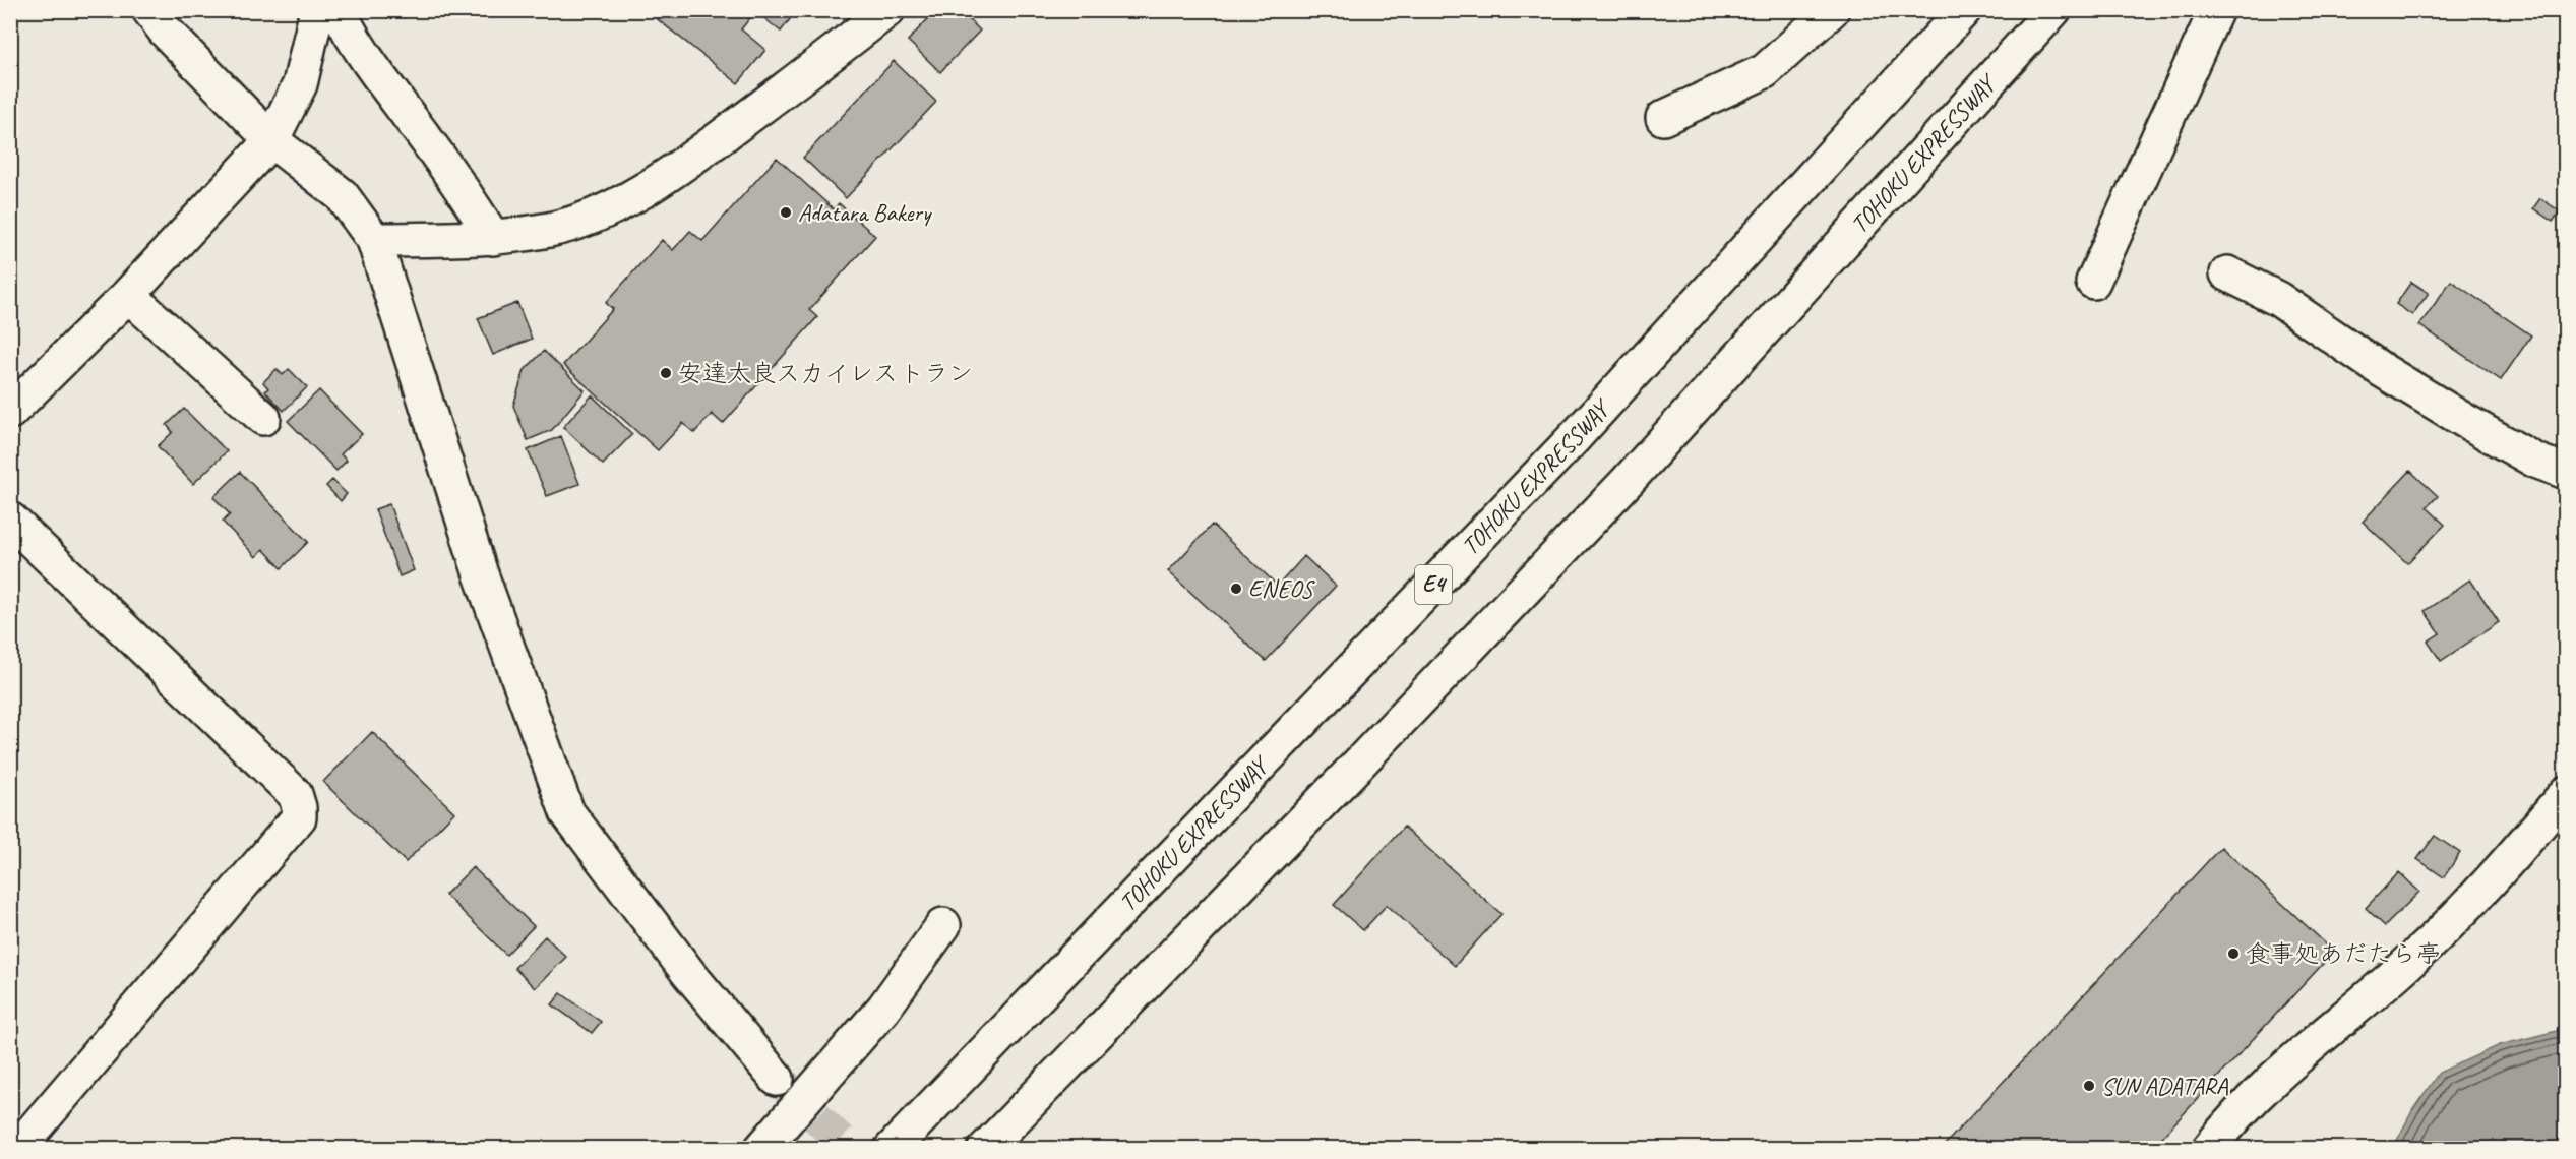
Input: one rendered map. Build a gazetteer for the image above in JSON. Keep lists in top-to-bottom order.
{
  "streets": {
    "main road": ["TOHOKU EXPRESSWAY", "E4"]
  },
  "places": [
    "Adatara Bakery",
    "安達太良スカイレストラン",
    "ENEOS",
    "食事処あだたら亭",
    "SUN ADATARA"
  ]
}
